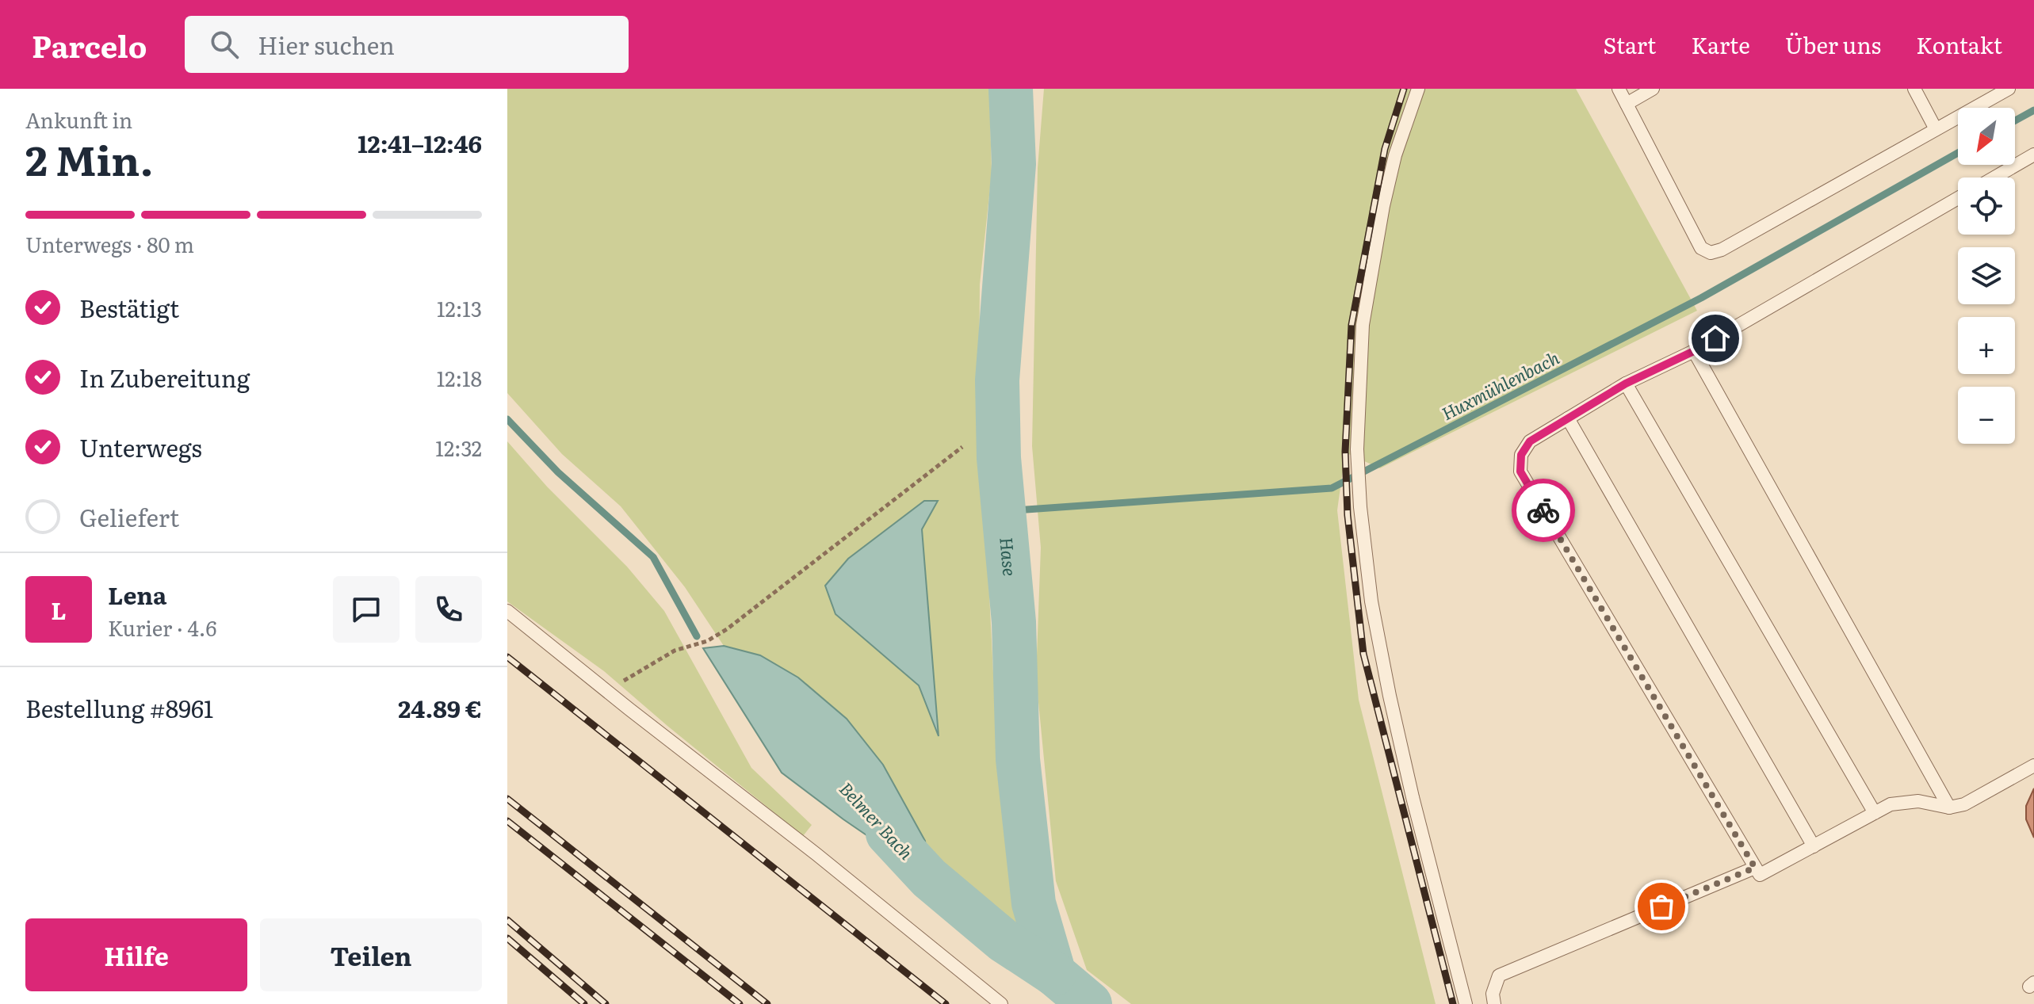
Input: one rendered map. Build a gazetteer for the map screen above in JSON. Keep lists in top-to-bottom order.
{
  "water": ["Huxmühlenbach", "Hase", "Belmer Bach"],
  "north": "bottom left",
  "page": {
    "header": "Parcelo",
    "search": "Hier suchen",
    "nav": [
      "Start",
      "Karte",
      "Über uns",
      "Kontakt"
    ],
    "heading": ["2 Min.", "Ankunft in", "12:41–12:46"],
    "panel": [
      "Lena",
      "Kurier · 4.6",
      "Bestellung #8961",
      "24.89 €"
    ],
    "map_buttons": ["+", "−"],
    "bar": "Unterwegs · 80 m",
    "list": [
      ["Bestätigt", "12:13"],
      ["In Zubereitung", "12:18"],
      ["Unterwegs", "12:32"],
      "Geliefert"
    ],
    "round": "L",
    "buttons": ["Hilfe", "Teilen"]
  }
}
